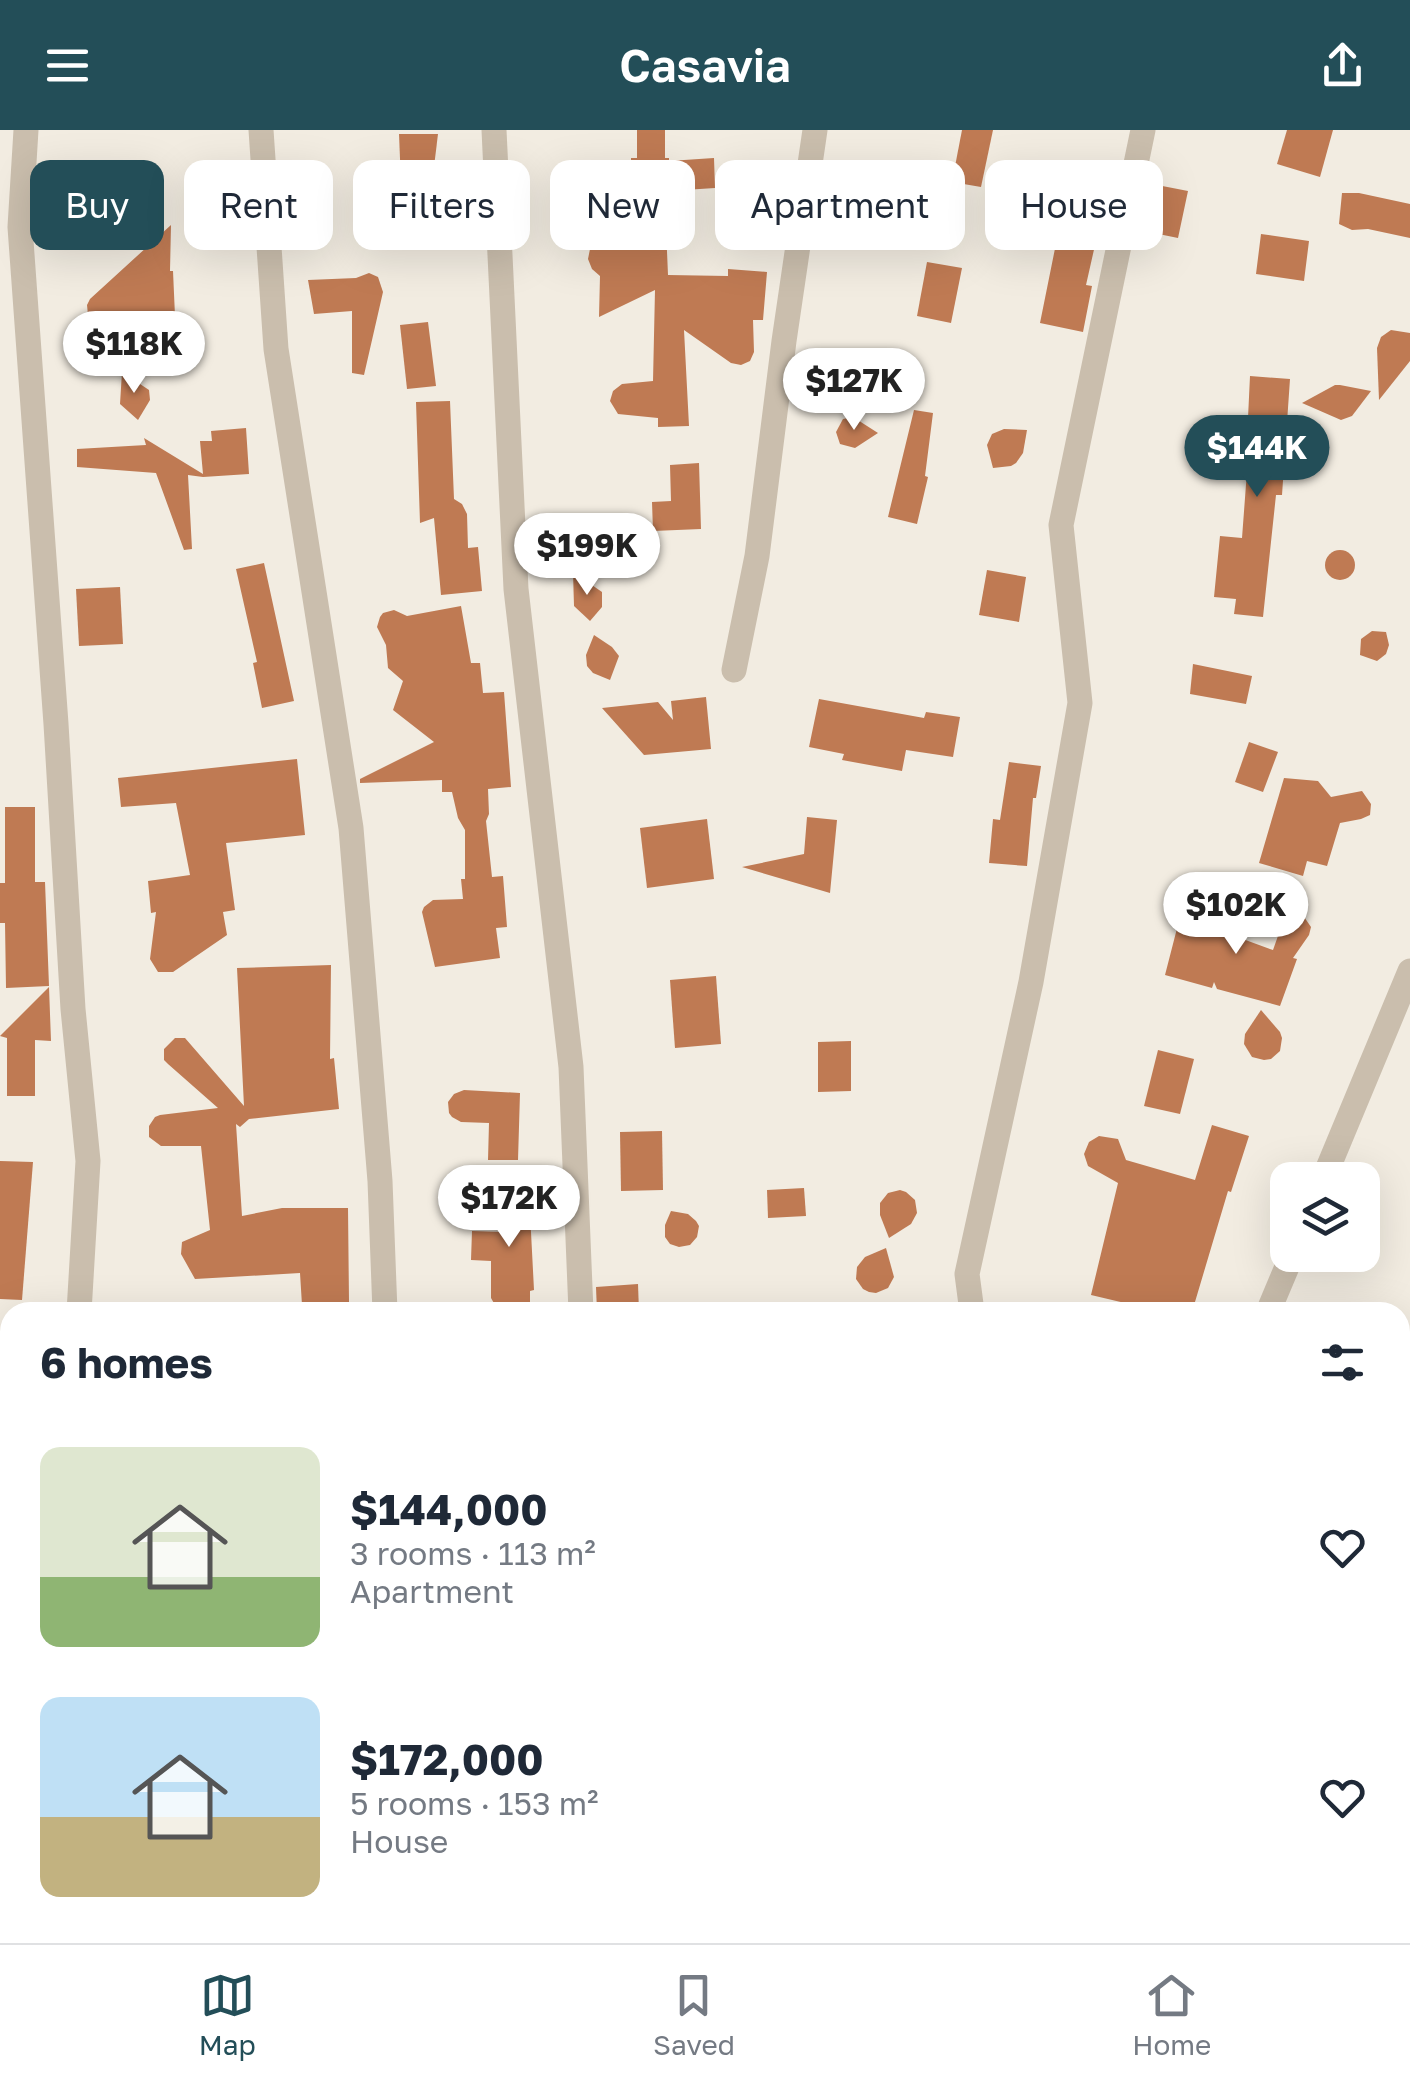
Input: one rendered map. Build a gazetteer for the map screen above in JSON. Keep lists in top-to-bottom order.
{
  "page": {
    "header": "Casavia",
    "chip": [
      "Buy",
      "Rent",
      "Filters",
      "New",
      "Apartment",
      "House"
    ],
    "price": [
      "$118K",
      "$127K",
      "$144K",
      "$199K",
      "$102K",
      "$172K"
    ],
    "heading": "6 homes",
    "list": [
      {
        "name": "$144,000",
        "note": "3 rooms · 113 m² · Apartment"
      },
      {
        "name": "$172,000",
        "note": "5 rooms · 153 m² · House"
      }
    ],
    "tabs": ["Map", "Saved", "Home"]
  }
}
